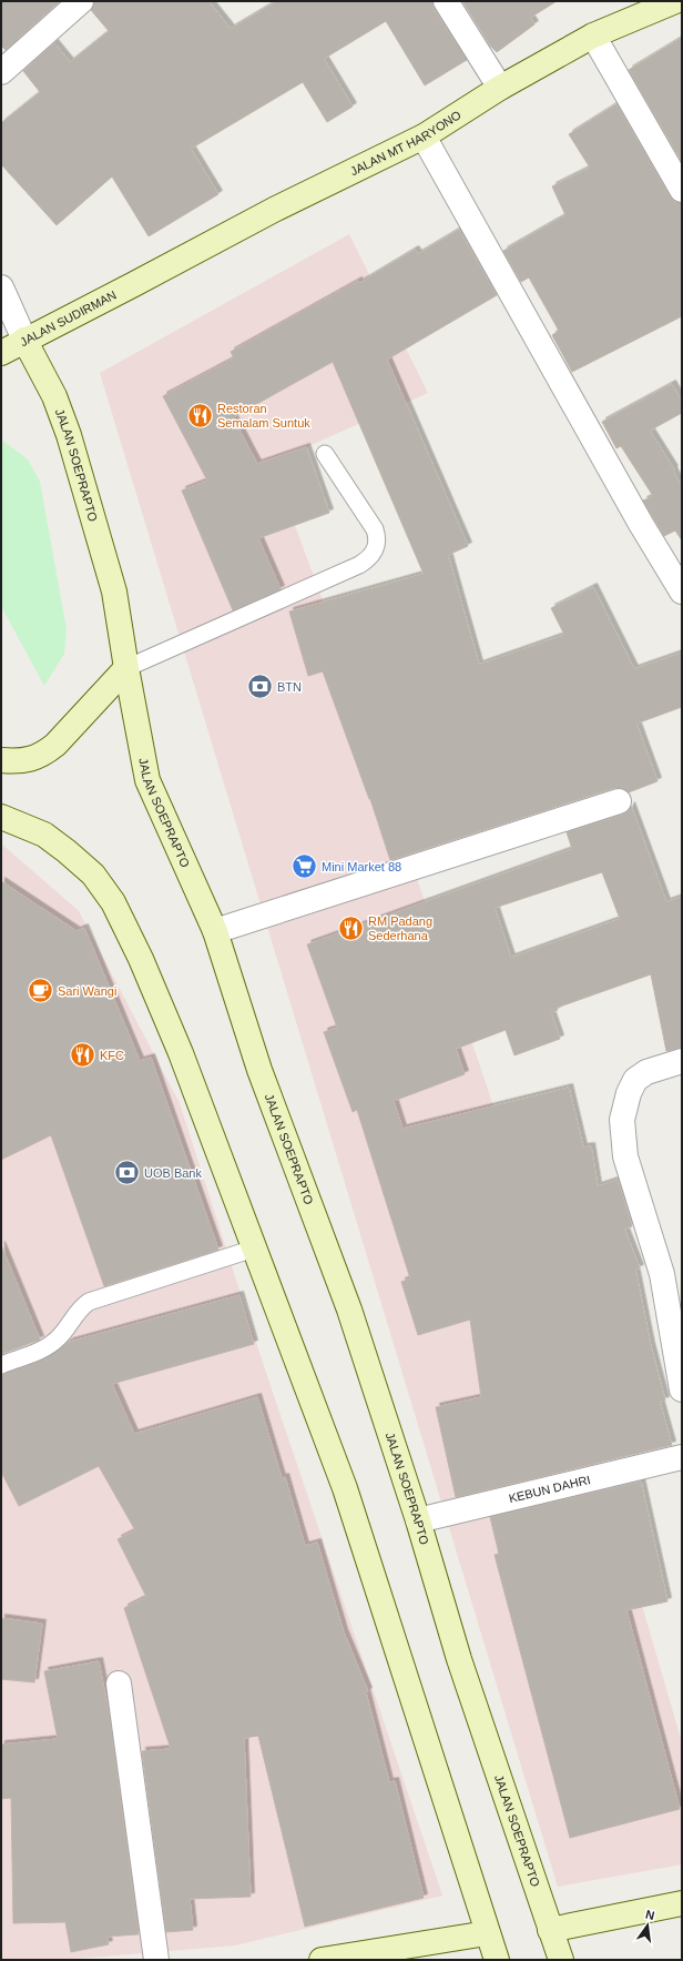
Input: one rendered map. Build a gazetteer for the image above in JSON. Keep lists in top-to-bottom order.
{
  "streets": {
    "main road": ["JALAN MT HARYONO", "JALAN SUDIRMAN", "JALAN SOEPRAPTO"],
    "street": ["KEBUN DAHRI"]
  },
  "crossings": [
    ["JALAN MT HARYONO", "JALAN SUDIRMAN"],
    ["JALAN SUDIRMAN", "JALAN SOEPRAPTO"],
    ["JALAN SOEPRAPTO", "KEBUN DAHRI"]
  ],
  "places": {
    "restaurant": ["Restoran Semalam Suntuk", "RM Padang Sederhana", "KFC"],
    "bank": ["BTN", "UOB Bank"],
    "supermarket": ["Mini Market 88"],
    "cafe": ["Sari Wangi"]
  },
  "north": "top"
}
